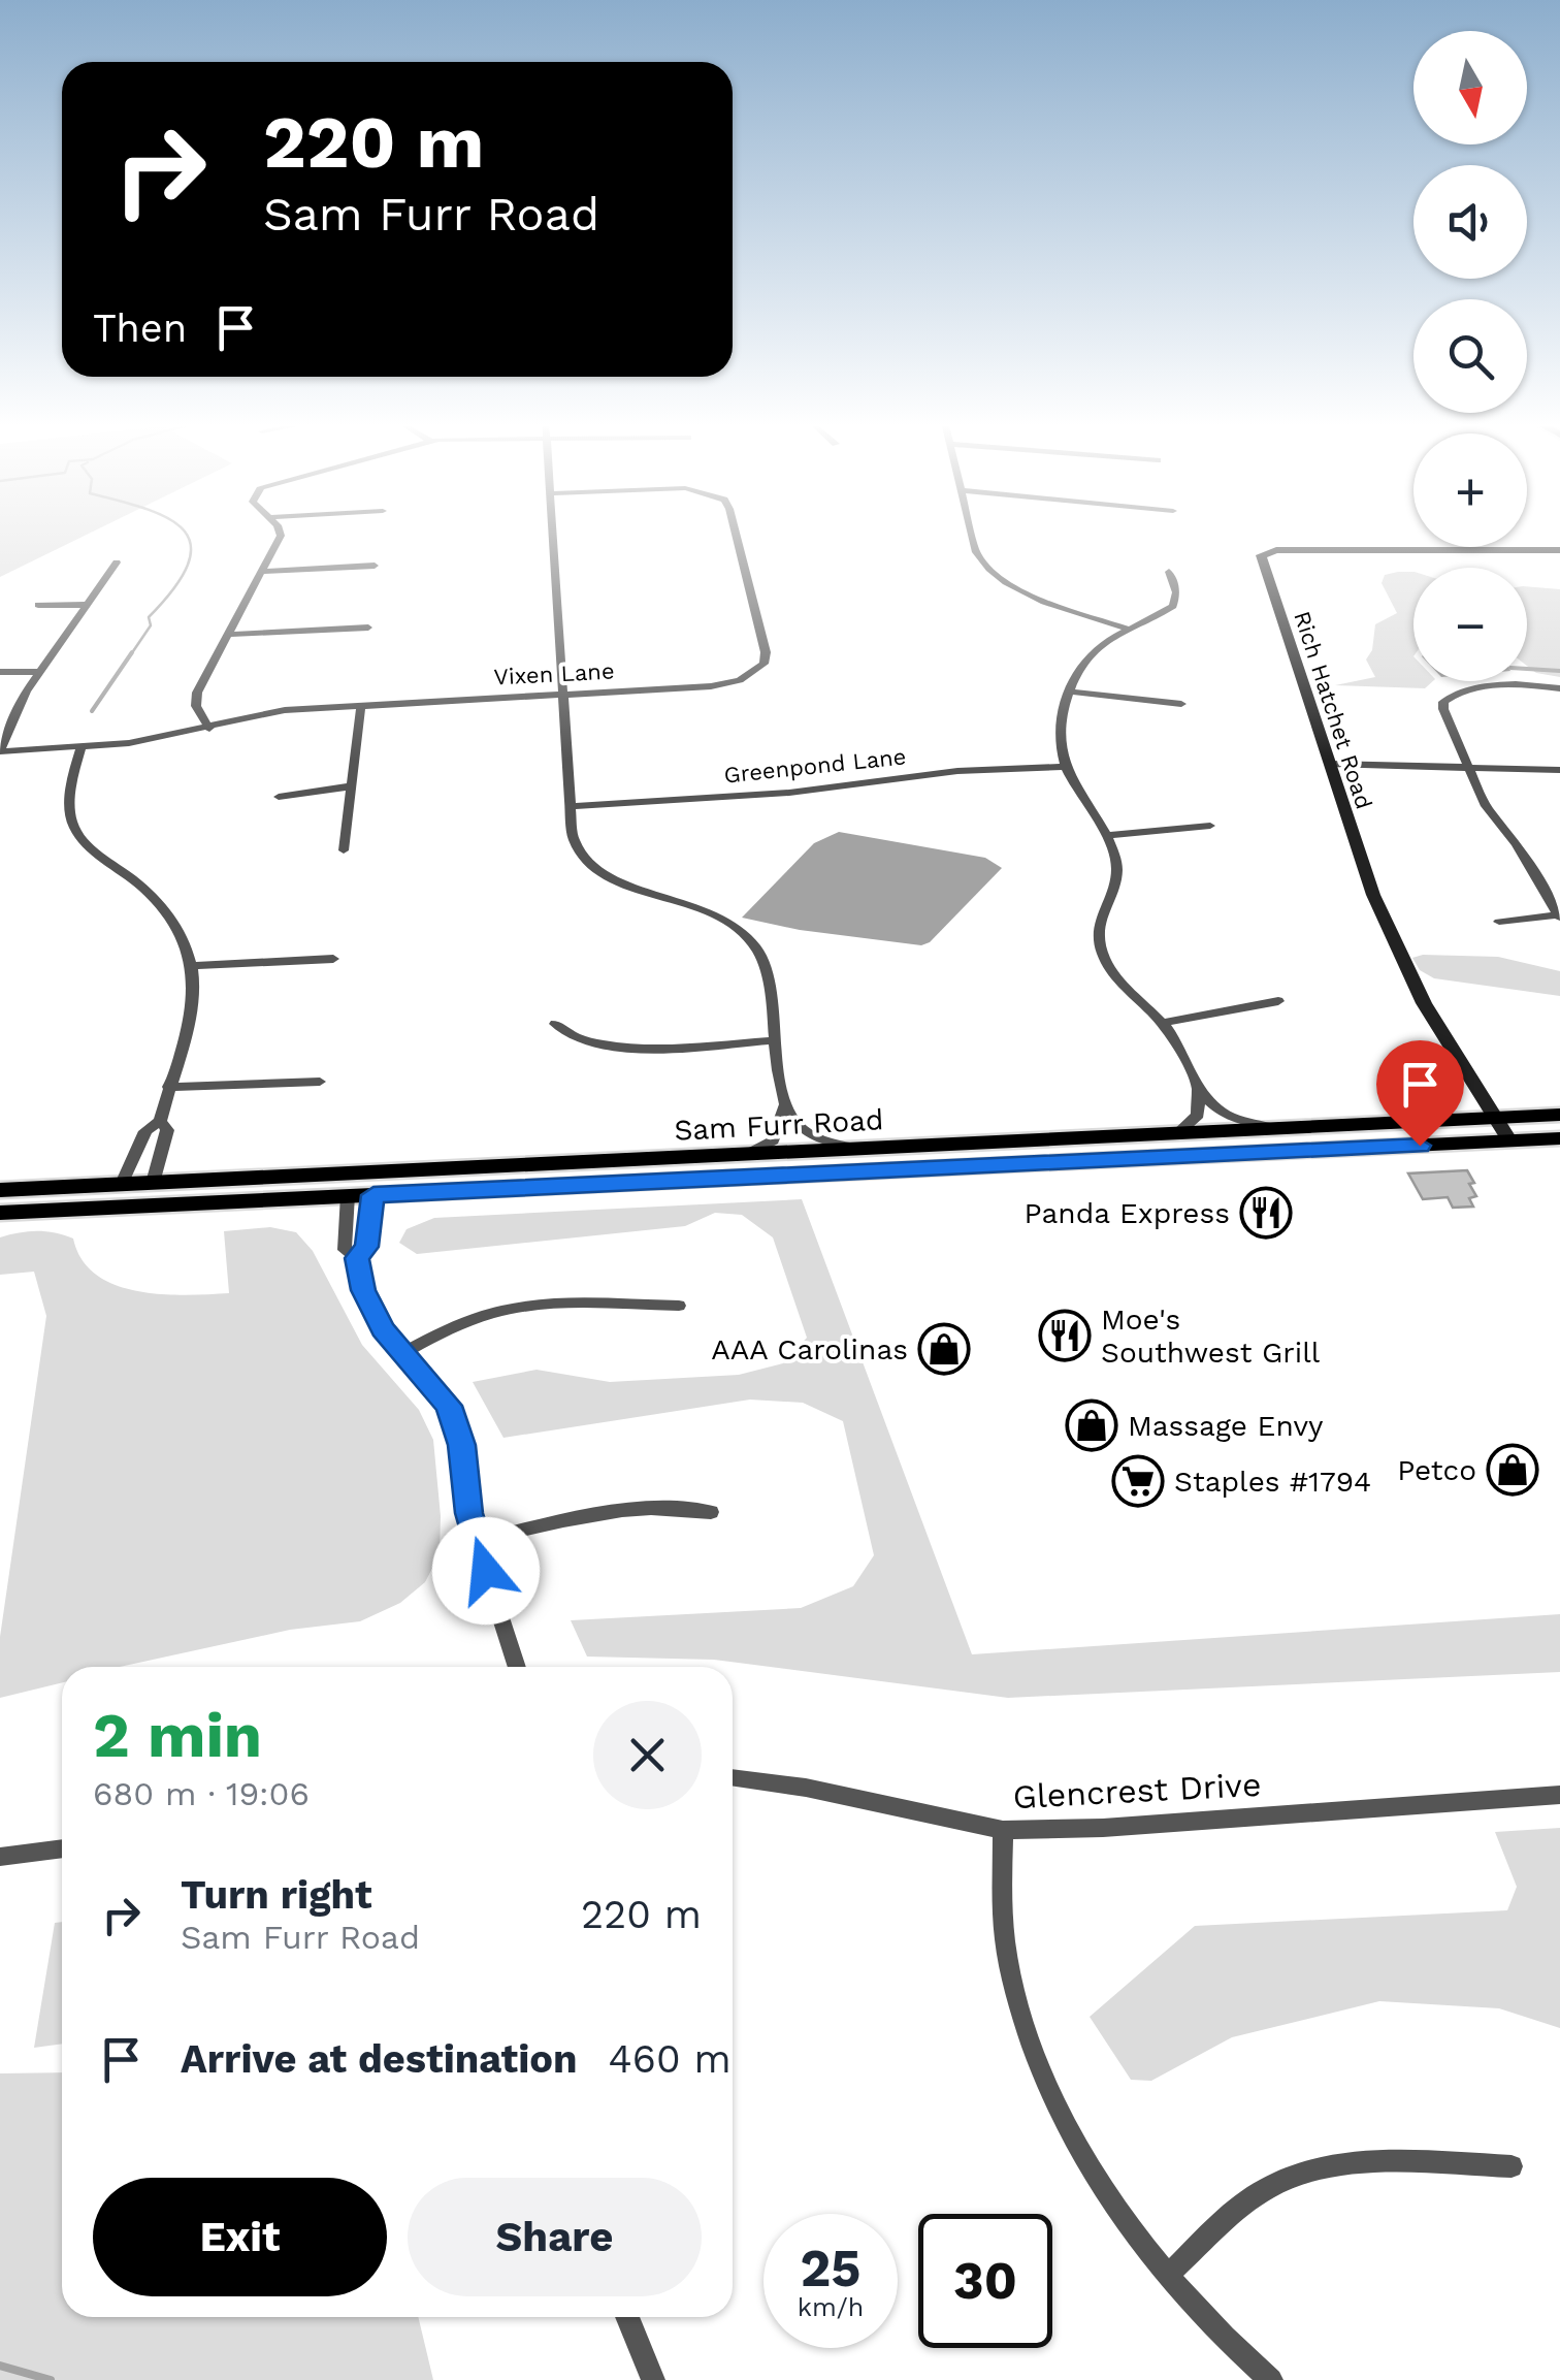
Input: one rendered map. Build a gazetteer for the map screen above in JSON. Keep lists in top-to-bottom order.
{
  "streets": {
    "main road": ["Sam Furr Road"],
    "street": [
      "Vixen Lane",
      "Rich Hatchet Road",
      "Greenpond Lane",
      "Glencrest Drive"
    ]
  },
  "crossings": [
    ["Rich Hatchet Road", "Sam Furr Road"]
  ],
  "places": {
    "restaurant": ["Panda Express", "Moe's Southwest Grill"],
    "shop": ["AAA Carolinas", "Massage Envy", "Petco"],
    "supermarket": ["Staples #1794"]
  },
  "north": "bottom",
  "page": {
    "map_buttons": ["+", "−"],
    "turn": ["220 m", "Sam Furr Road"],
    "then": "Then",
    "heading": ["2 min", "680 m · 19:06"],
    "list": [
      {
        "name": "Turn right",
        "note": "Sam Furr Road",
        "value": "220 m"
      },
      {
        "name": "Arrive at destination",
        "value": "460 m"
      }
    ],
    "buttons": ["Exit", "Share"],
    "speed": "25 km/h",
    "limit": "30"
  }
}
